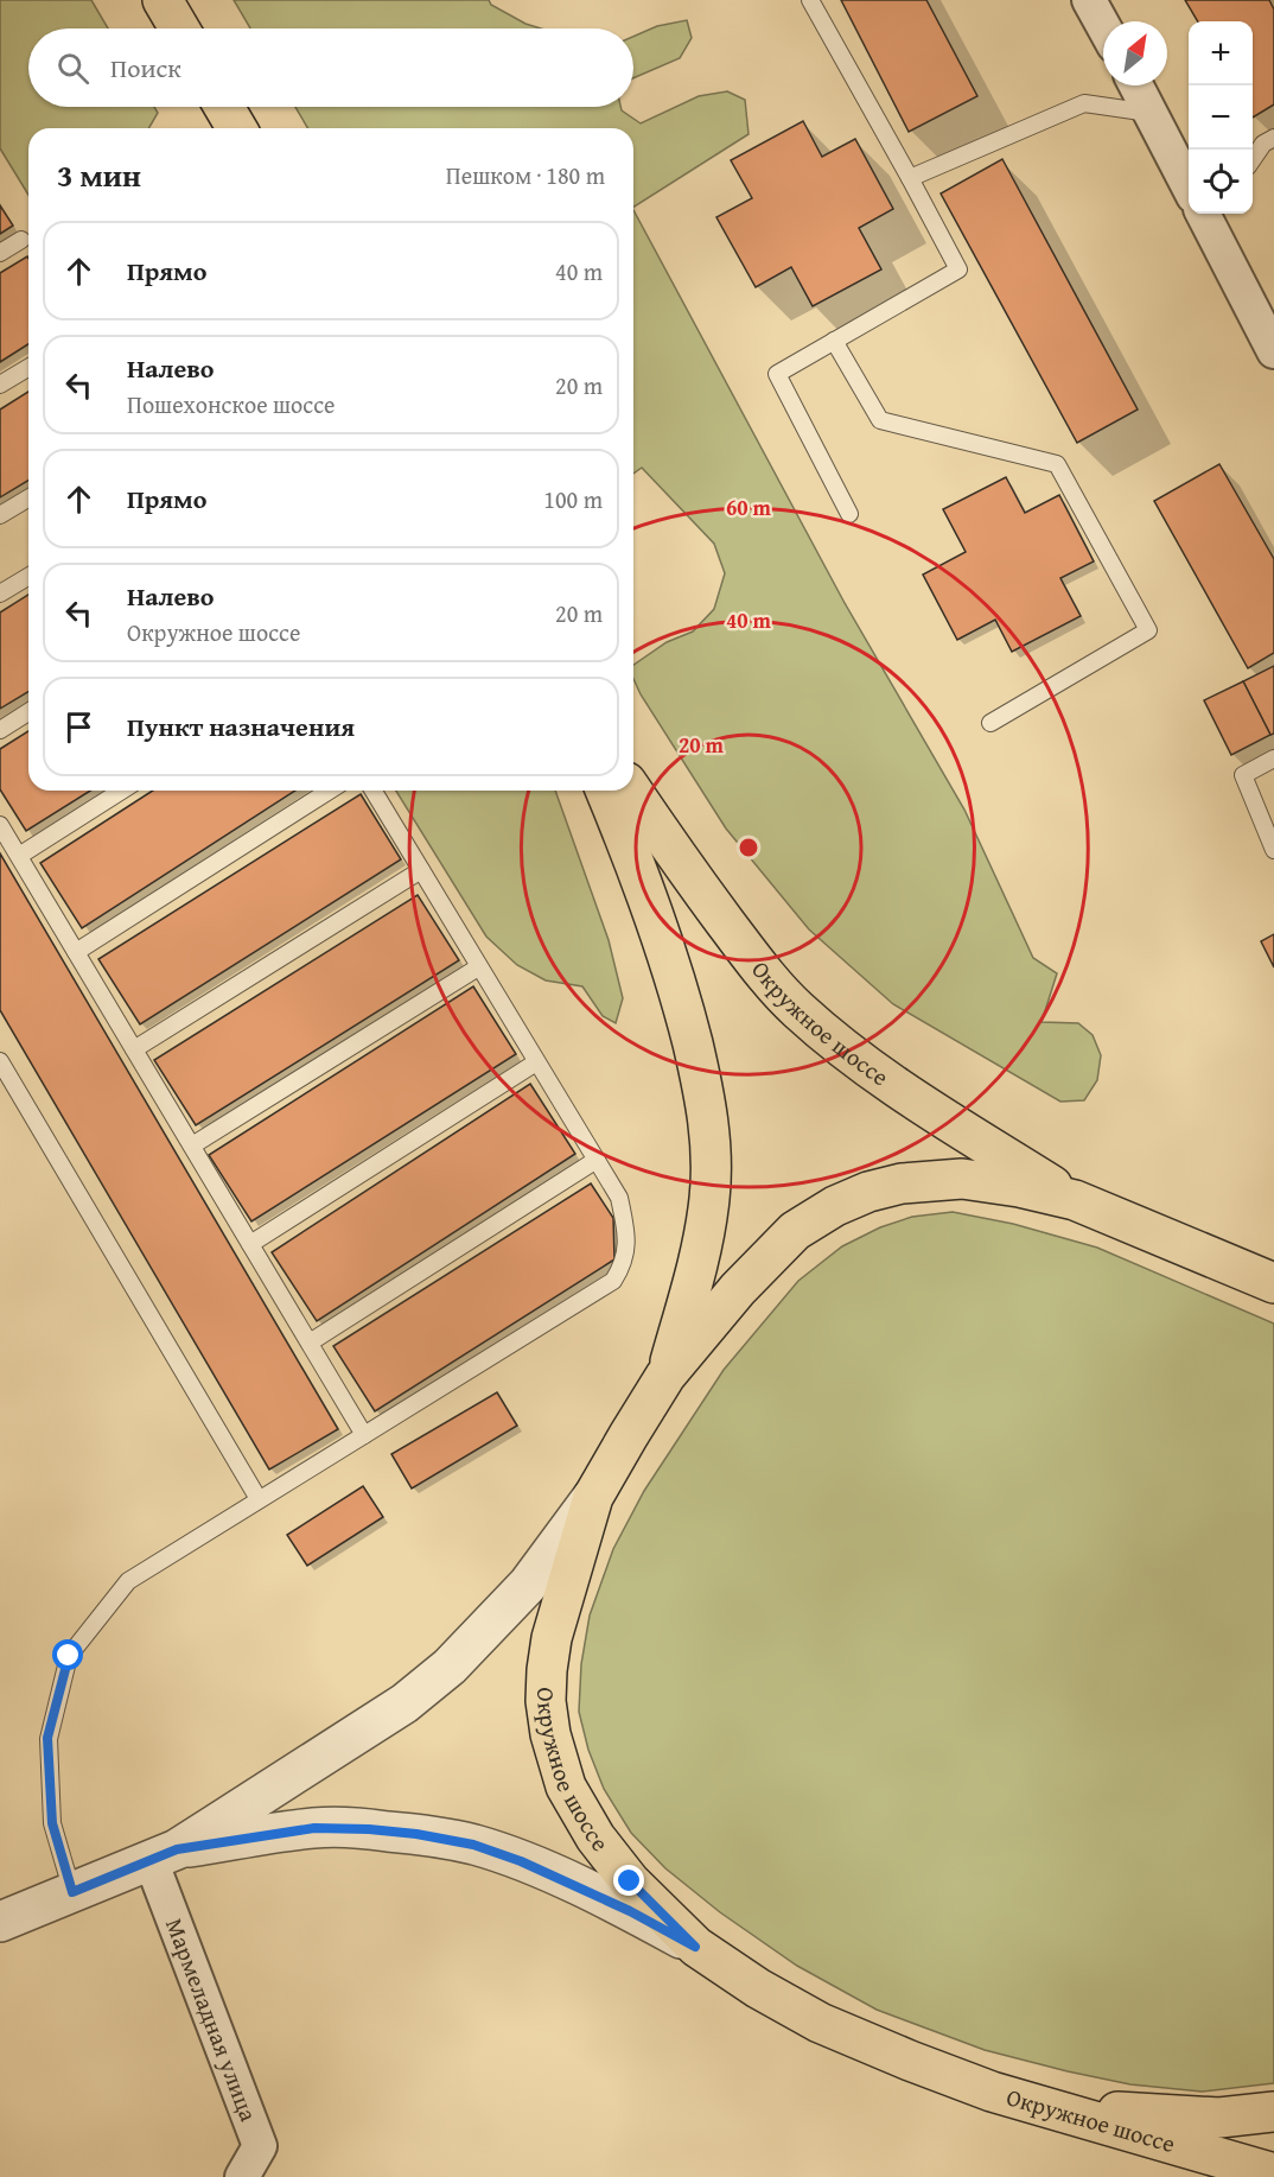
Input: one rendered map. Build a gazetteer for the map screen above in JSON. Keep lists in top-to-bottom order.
{
  "streets": {
    "main road": ["Окружное шоссе"],
    "street": ["Мармеладная улица"]
  },
  "north": "top right",
  "page": {
    "map_buttons": ["+", "−"],
    "search": "Поиск",
    "heading": ["3 мин", "Пешком · 180 m"],
    "list": [
      ["Прямо", "40 m"],
      ["Налево", "Пошехонское шоссе", "20 m"],
      ["Прямо", "100 m"],
      ["Налево", "Окружное шоссе", "20 m"],
      "Пункт назначения"
    ]
  },
  "rings": ["60 m", "40 m", "20 m"]
}
